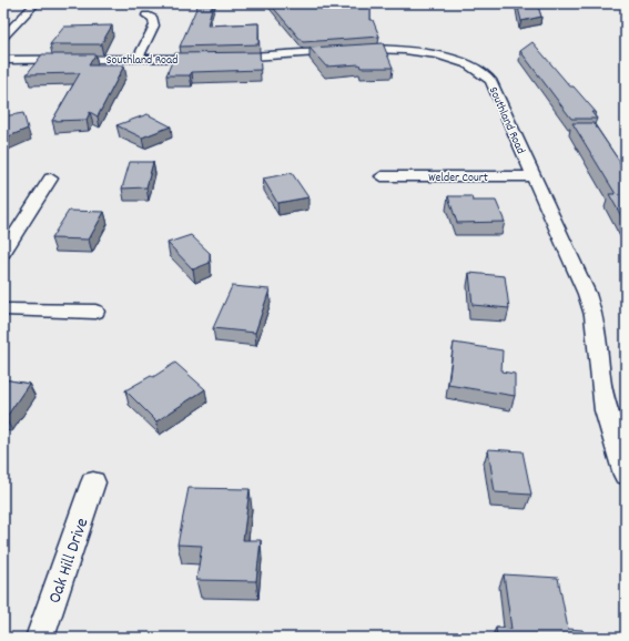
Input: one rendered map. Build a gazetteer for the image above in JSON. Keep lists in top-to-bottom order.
{
  "streets": {
    "street": ["Southland Road", "Welder Court", "Oak Hill Drive"]
  },
  "crossings": [
    ["Southland Road", "Welder Court"]
  ]
}
